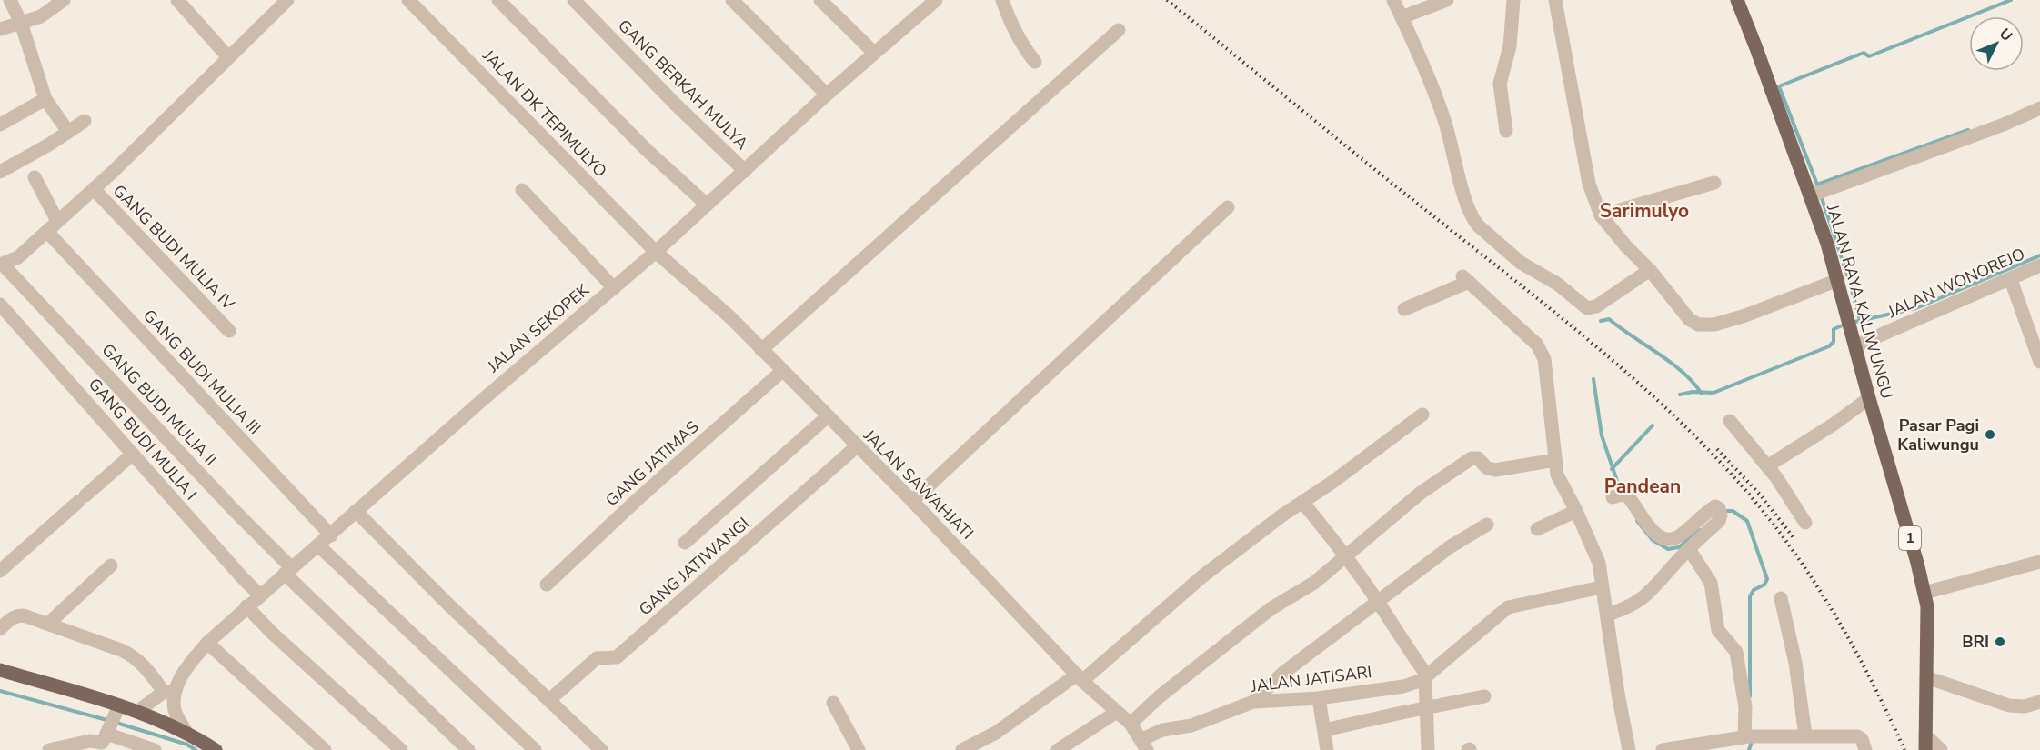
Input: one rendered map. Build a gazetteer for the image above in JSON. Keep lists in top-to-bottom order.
{
  "streets": {
    "main road": ["JALAN RAYA KALIWUNGU", "1"],
    "street": [
      "GANG BERKAH MULYA",
      "JALAN DK TEPIMULYO",
      "GANG BUDI MULIA IV",
      "JALAN WONOREJO",
      "JALAN SEKOPEK",
      "GANG BUDI MULIA III",
      "GANG BUDI MULIA II",
      "GANG BUDI MULIA I",
      "GANG JATIMAS",
      "JALAN SAWAHJATI",
      "GANG JATIWANGI",
      "JALAN JATISARI"
    ]
  },
  "crossings": [
    ["GANG BERKAH MULYA", "JALAN SEKOPEK"],
    ["JALAN DK TEPIMULYO", "JALAN SEKOPEK"],
    ["JALAN DK TEPIMULYO", "JALAN SAWAHJATI"],
    ["JALAN WONOREJO", "JALAN RAYA KALIWUNGU"],
    ["JALAN SEKOPEK", "GANG BUDI MULIA III"],
    ["JALAN SEKOPEK", "GANG BUDI MULIA II"],
    ["JALAN SEKOPEK", "GANG BUDI MULIA I"],
    ["JALAN SEKOPEK", "JALAN SAWAHJATI"],
    ["GANG JATIMAS", "JALAN SAWAHJATI"],
    ["JALAN SAWAHJATI", "GANG JATIWANGI"],
    ["JALAN SAWAHJATI", "JALAN JATISARI"]
  ],
  "districts": ["Sarimulyo", "Pandean"],
  "places": ["Pasar Pagi Kaliwungu", "BRI"],
  "north": "top right"
}
